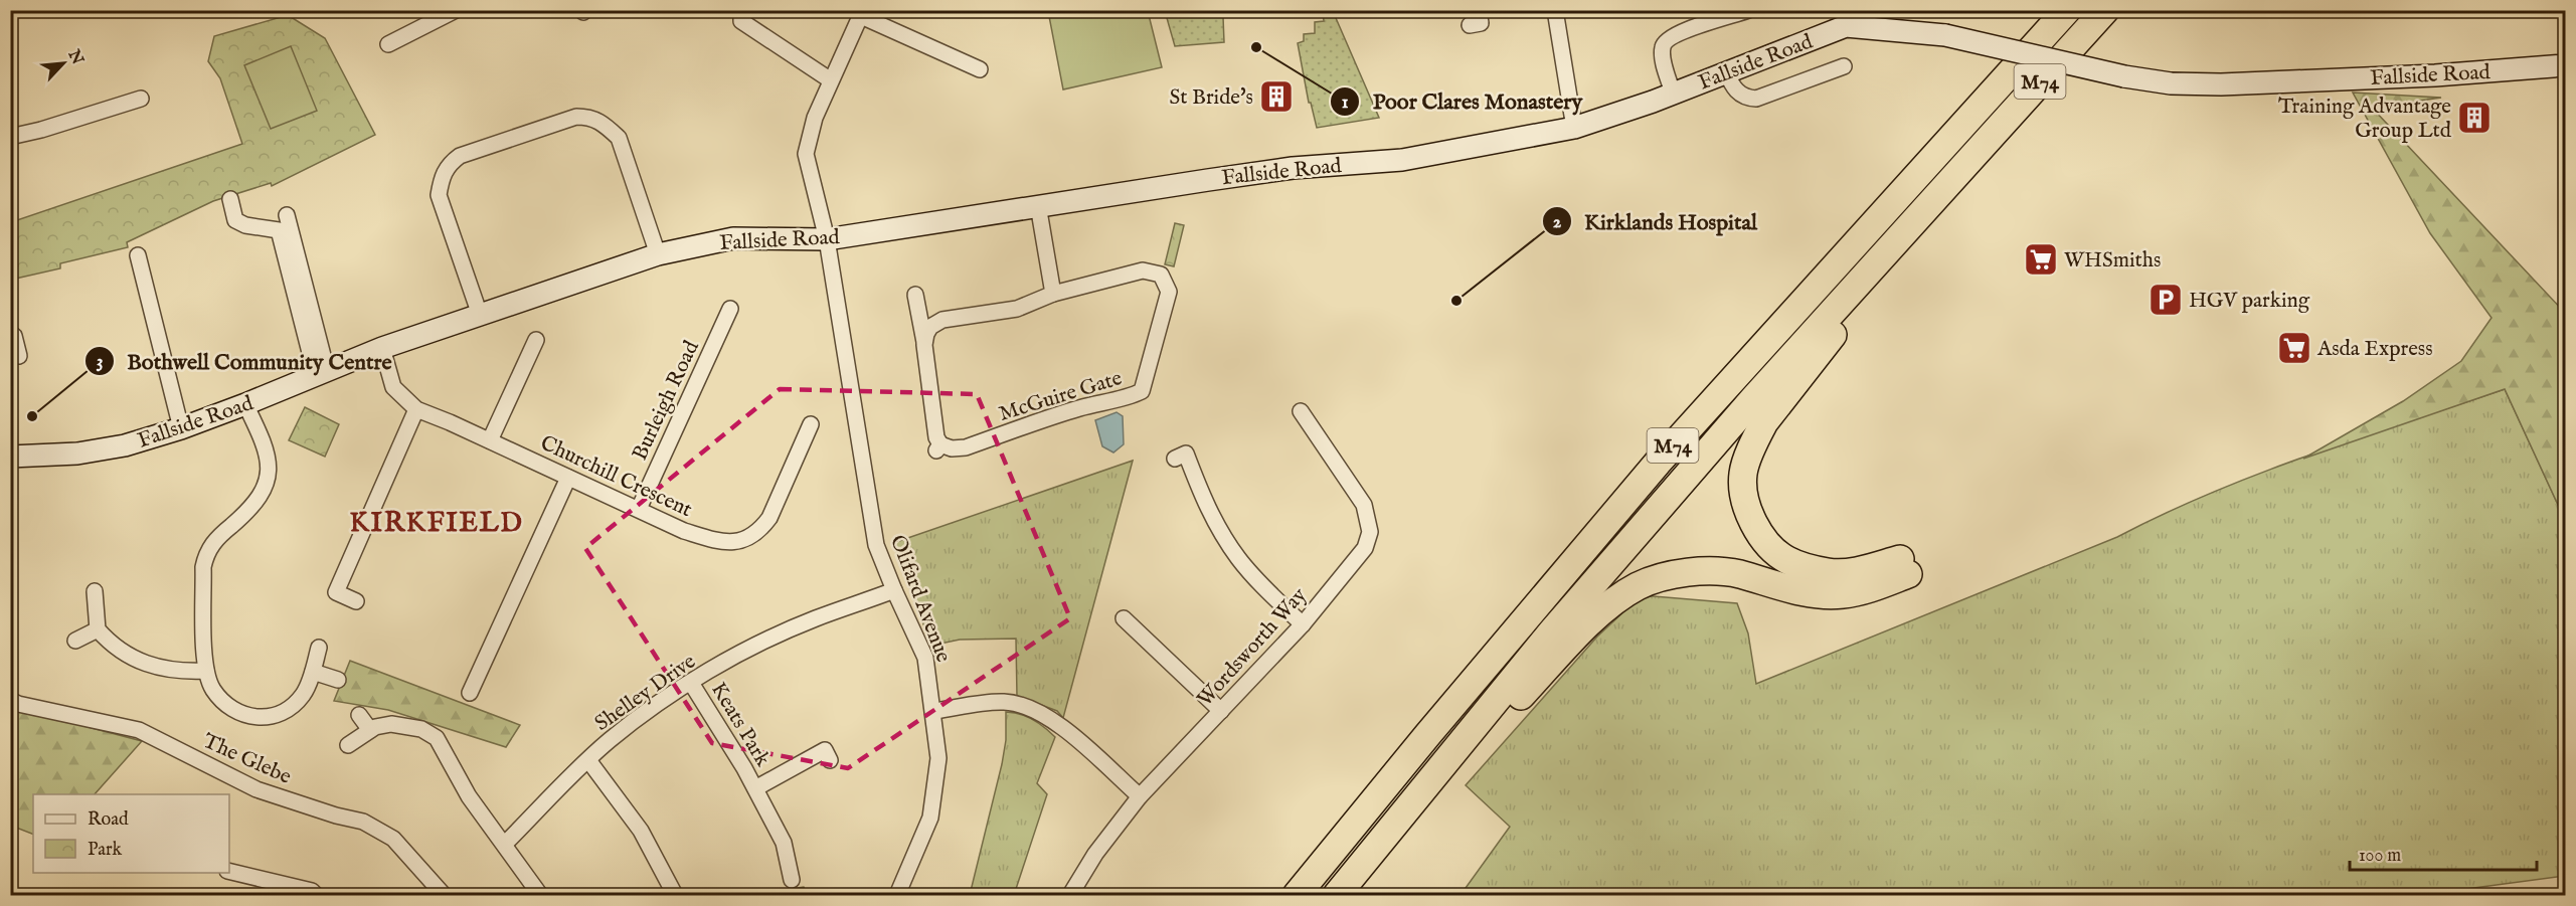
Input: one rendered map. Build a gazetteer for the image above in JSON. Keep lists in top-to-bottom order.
{
  "streets": {
    "highway": ["M74"],
    "street": [
      "Fallside Road",
      "McGuire Gate",
      "Burleigh Road",
      "Churchill Crescent",
      "Olifard Avenue",
      "Wordsworth Way",
      "Shelley Drive",
      "Keats Park",
      "The Glebe"
    ]
  },
  "crossings": [
    ["Fallside Road", "Churchill Crescent"],
    ["Fallside Road", "Olifard Avenue"],
    ["Burleigh Road", "Churchill Crescent"],
    ["Olifard Avenue", "Shelley Drive"],
    ["Shelley Drive", "Keats Park"]
  ],
  "districts": ["KIRKFIELD"],
  "places": {
    "other": ["Poor Clares Monastery", "Kirklands Hospital", "Bothwell Community Centre"],
    "building": ["St Bride's", "Training Advantage Group Ltd"],
    "supermarket": ["WHSmiths", "Asda Express"],
    "parking": ["HGV parking"]
  },
  "legend": ["Road", "Park"],
  "scale_bar": "100 m",
  "north": "top right"
}
